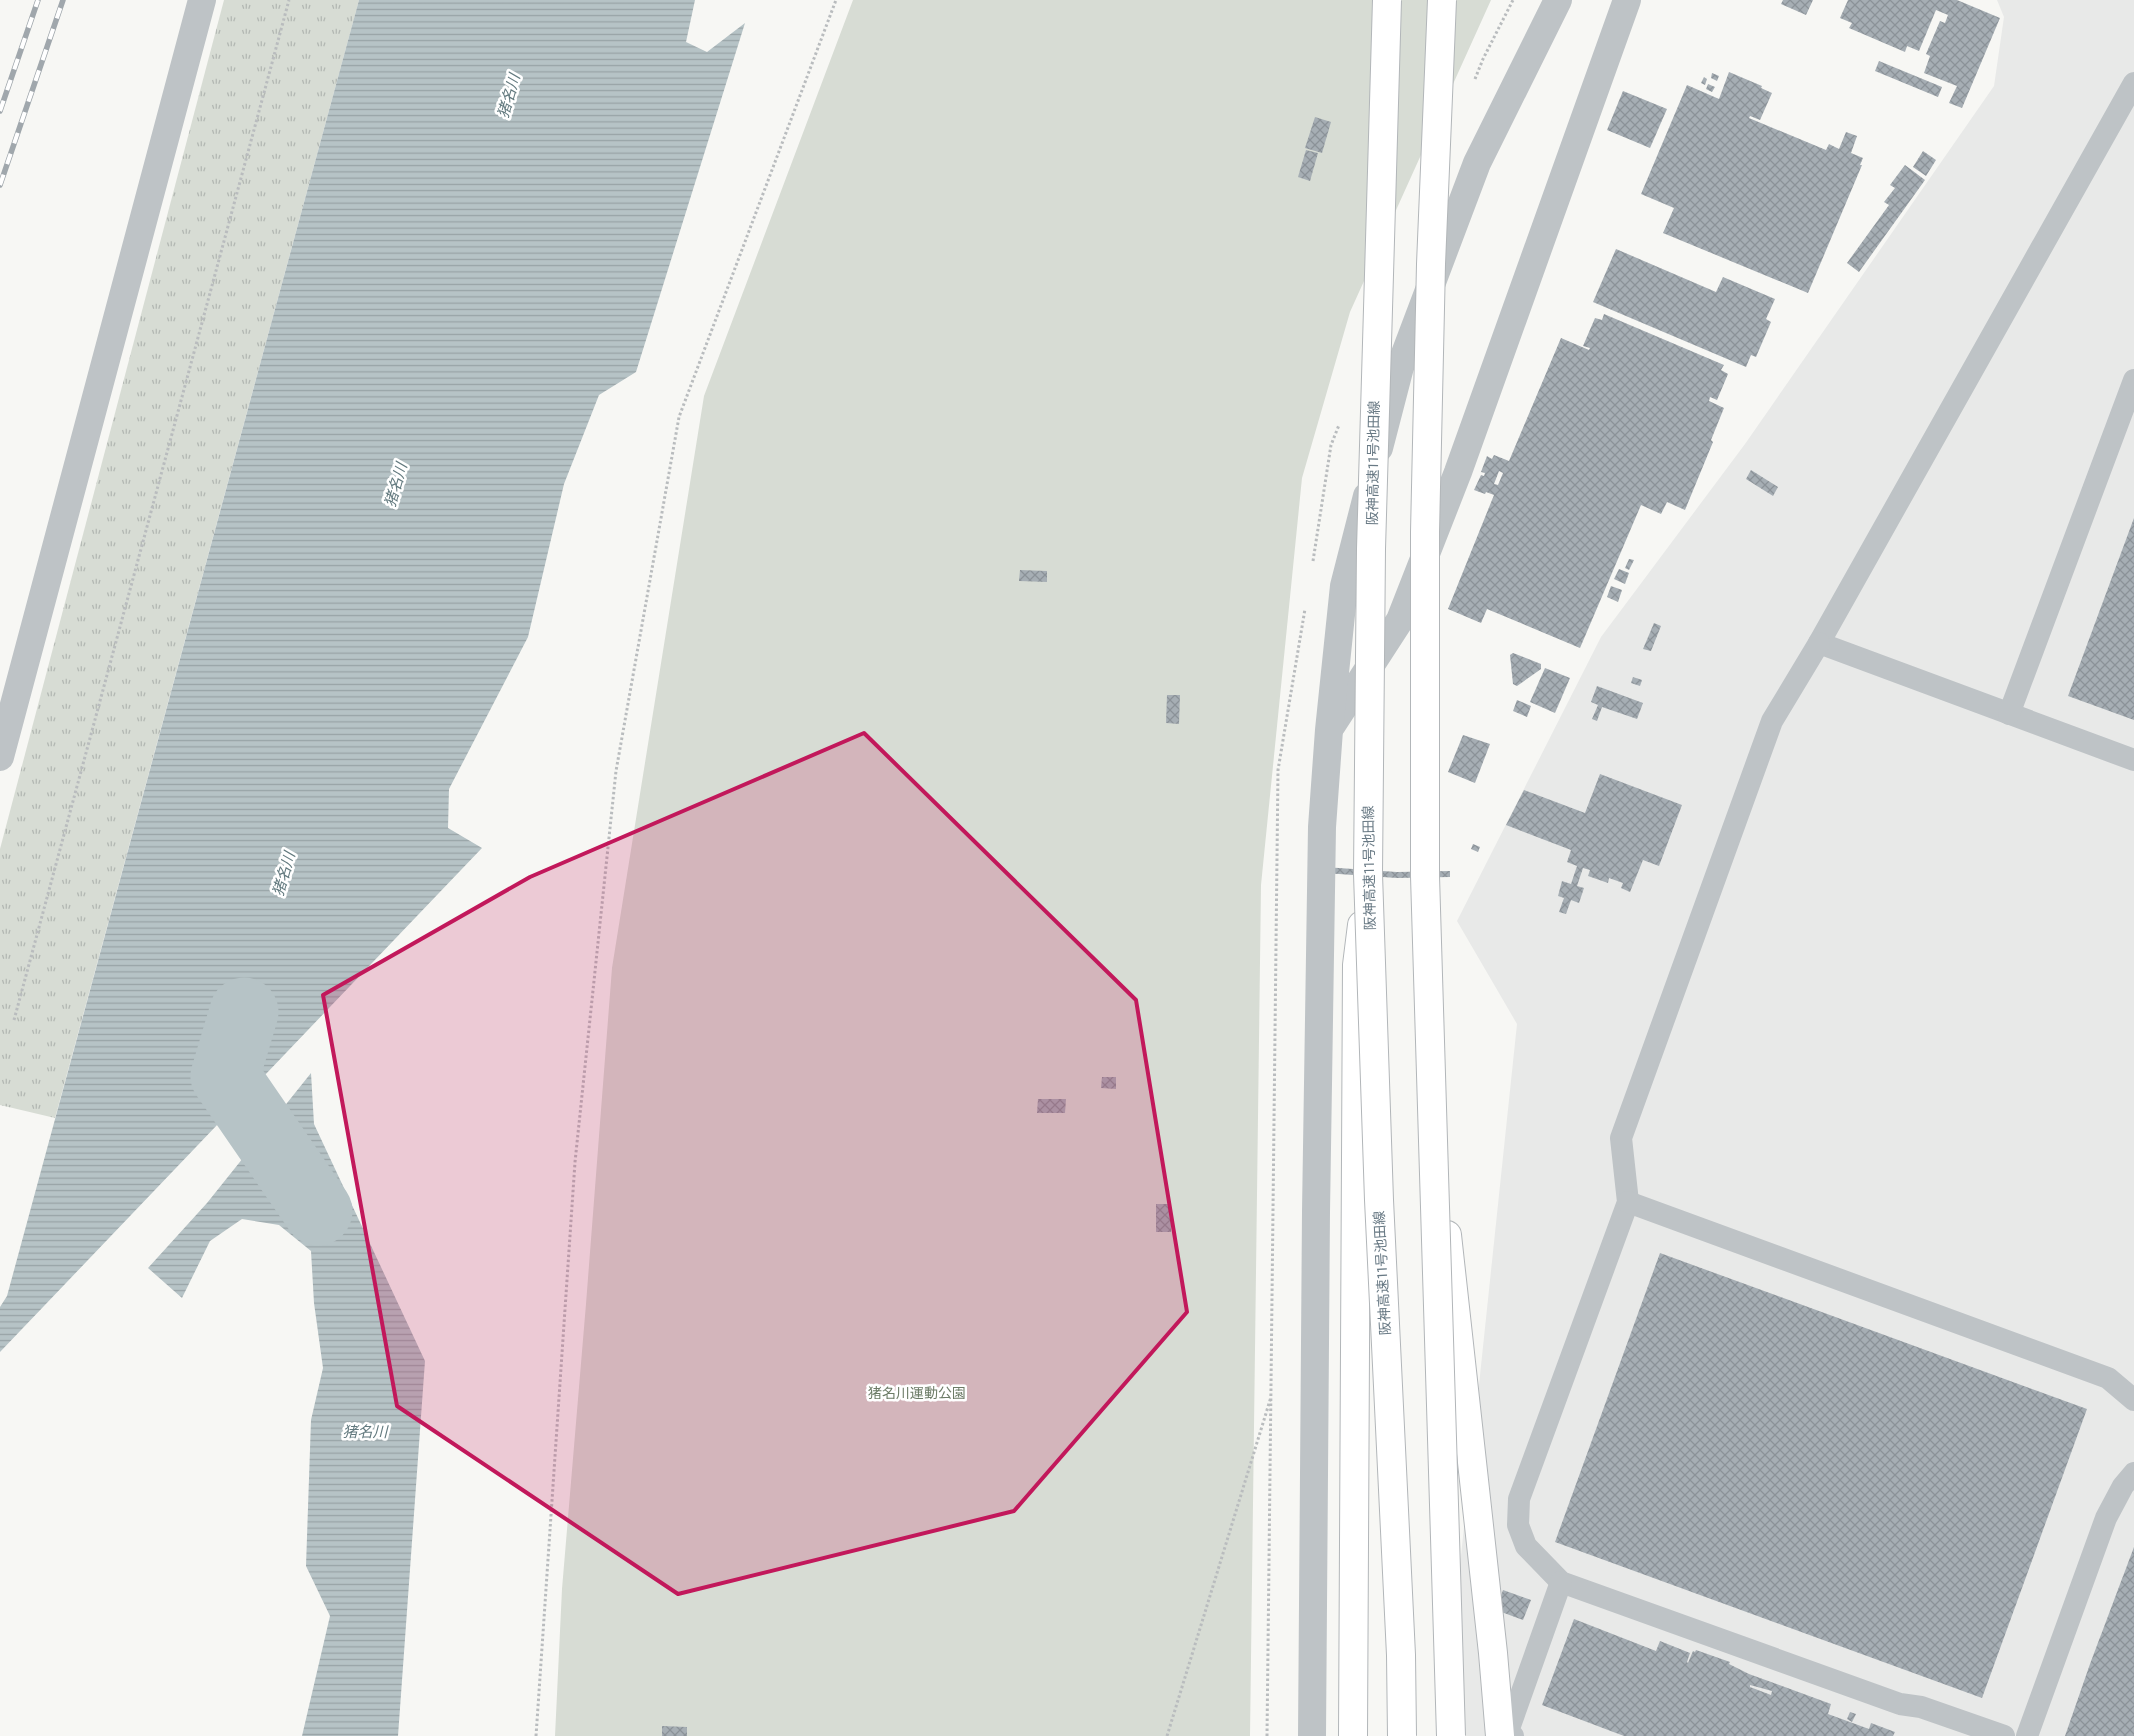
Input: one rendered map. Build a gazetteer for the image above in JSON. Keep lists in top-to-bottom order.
{
  "streets": {
    "highway": ["阪神高速11号池田線"]
  },
  "water": ["猪名川"],
  "parks": ["猪名川運動公園"]
}
